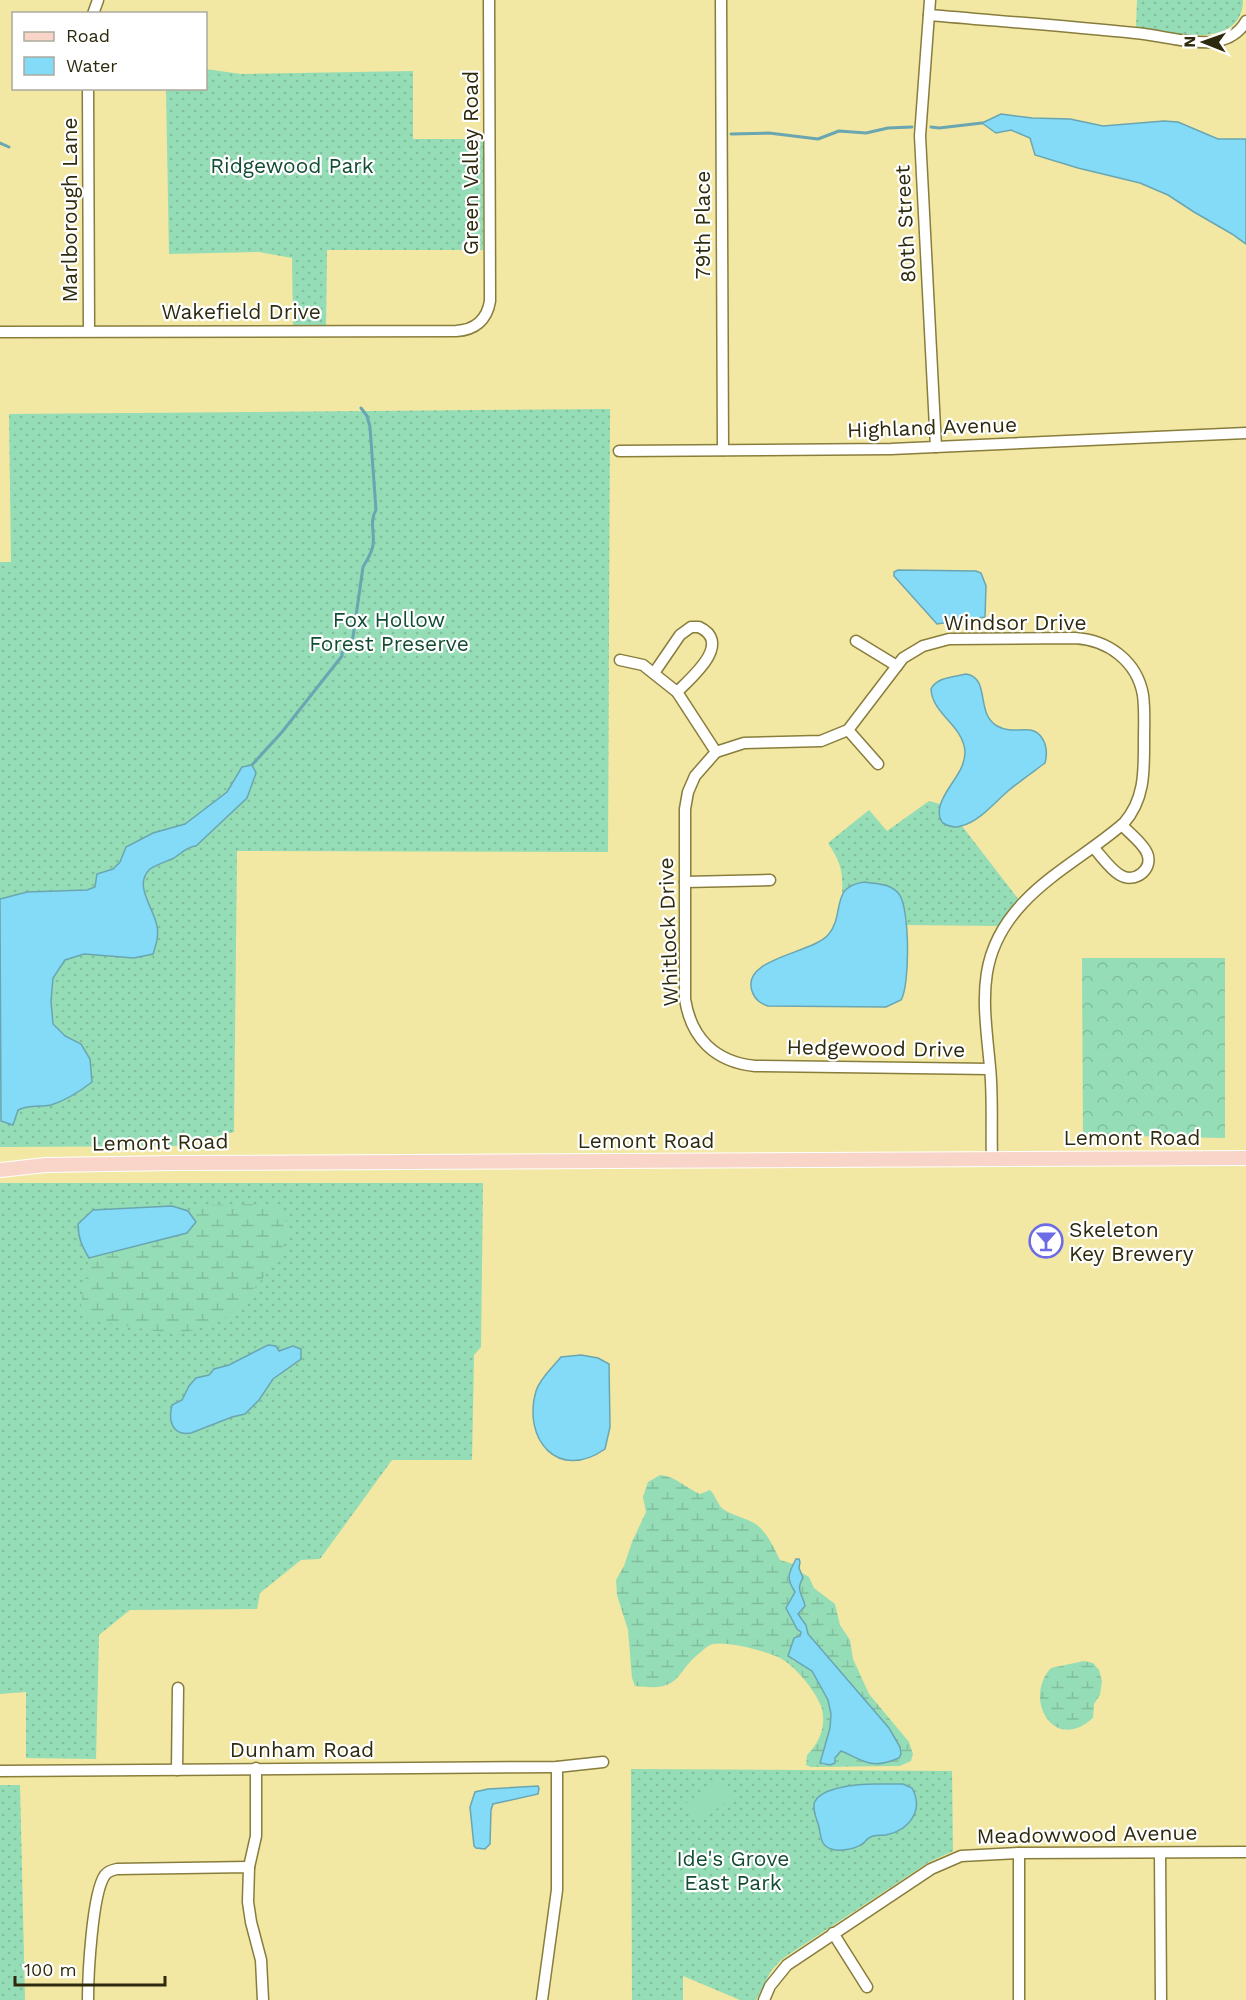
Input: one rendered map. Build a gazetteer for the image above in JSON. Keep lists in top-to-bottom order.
{
  "streets": {
    "main road": ["Lemont Road"],
    "street": [
      "Green Valley Road",
      "Marlborough Lane",
      "80th Street",
      "79th Place",
      "Wakefield Drive",
      "Highland Avenue",
      "Windsor Drive",
      "Whitlock Drive",
      "Hedgewood Drive",
      "Dunham Road",
      "Meadowwood Avenue"
    ]
  },
  "crossings": [
    ["Green Valley Road", "Wakefield Drive"],
    ["Marlborough Lane", "Wakefield Drive"],
    ["80th Street", "Highland Avenue"],
    ["79th Place", "Highland Avenue"],
    ["Windsor Drive", "Hedgewood Drive"],
    ["Windsor Drive", "Lemont Road"],
    ["Whitlock Drive", "Hedgewood Drive"]
  ],
  "parks": ["Ridgewood Park", "Fox Hollow Forest Preserve", "Ide's Grove East Park"],
  "places": {
    "bar": ["Skeleton Key Brewery"]
  },
  "legend": ["Road", "Water"],
  "scale_bar": "100 m",
  "north": "left"
}
